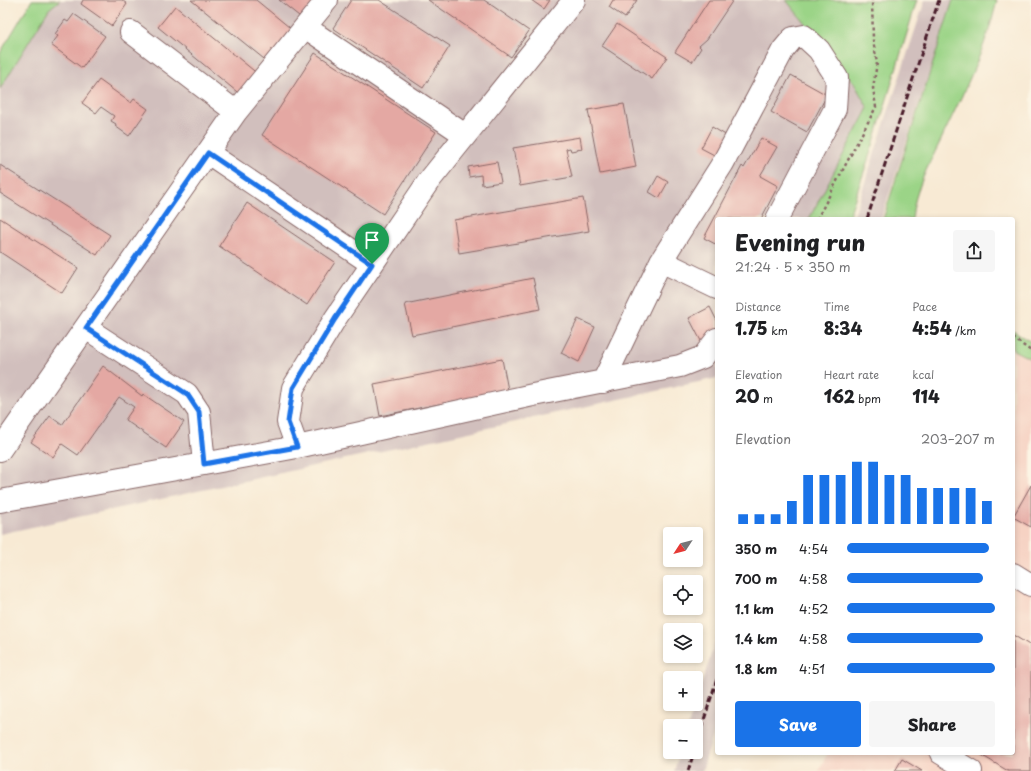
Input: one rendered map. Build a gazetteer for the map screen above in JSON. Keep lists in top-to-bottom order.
{
  "north": "bottom left",
  "page": {
    "heading": ["Evening run", "21:24 · 5 × 350 m"],
    "stats": [
      ["Distance", "1.75 km"],
      ["Time", "8:34"],
      ["Pace", "4:54 /km"],
      ["Elevation", "20 m"],
      ["Heart rate", "162 bpm"],
      ["kcal", "114"]
    ],
    "chart": ["Elevation", "203–207 m"],
    "map_buttons": ["+", "−"],
    "list": [
      {
        "name": "350 m",
        "note": "4:54"
      },
      {
        "name": "700 m",
        "note": "4:58"
      },
      {
        "name": "1.1 km",
        "note": "4:52"
      },
      {
        "name": "1.4 km",
        "note": "4:58"
      },
      {
        "name": "1.8 km",
        "note": "4:51"
      }
    ],
    "buttons": ["Save", "Share"]
  }
}
